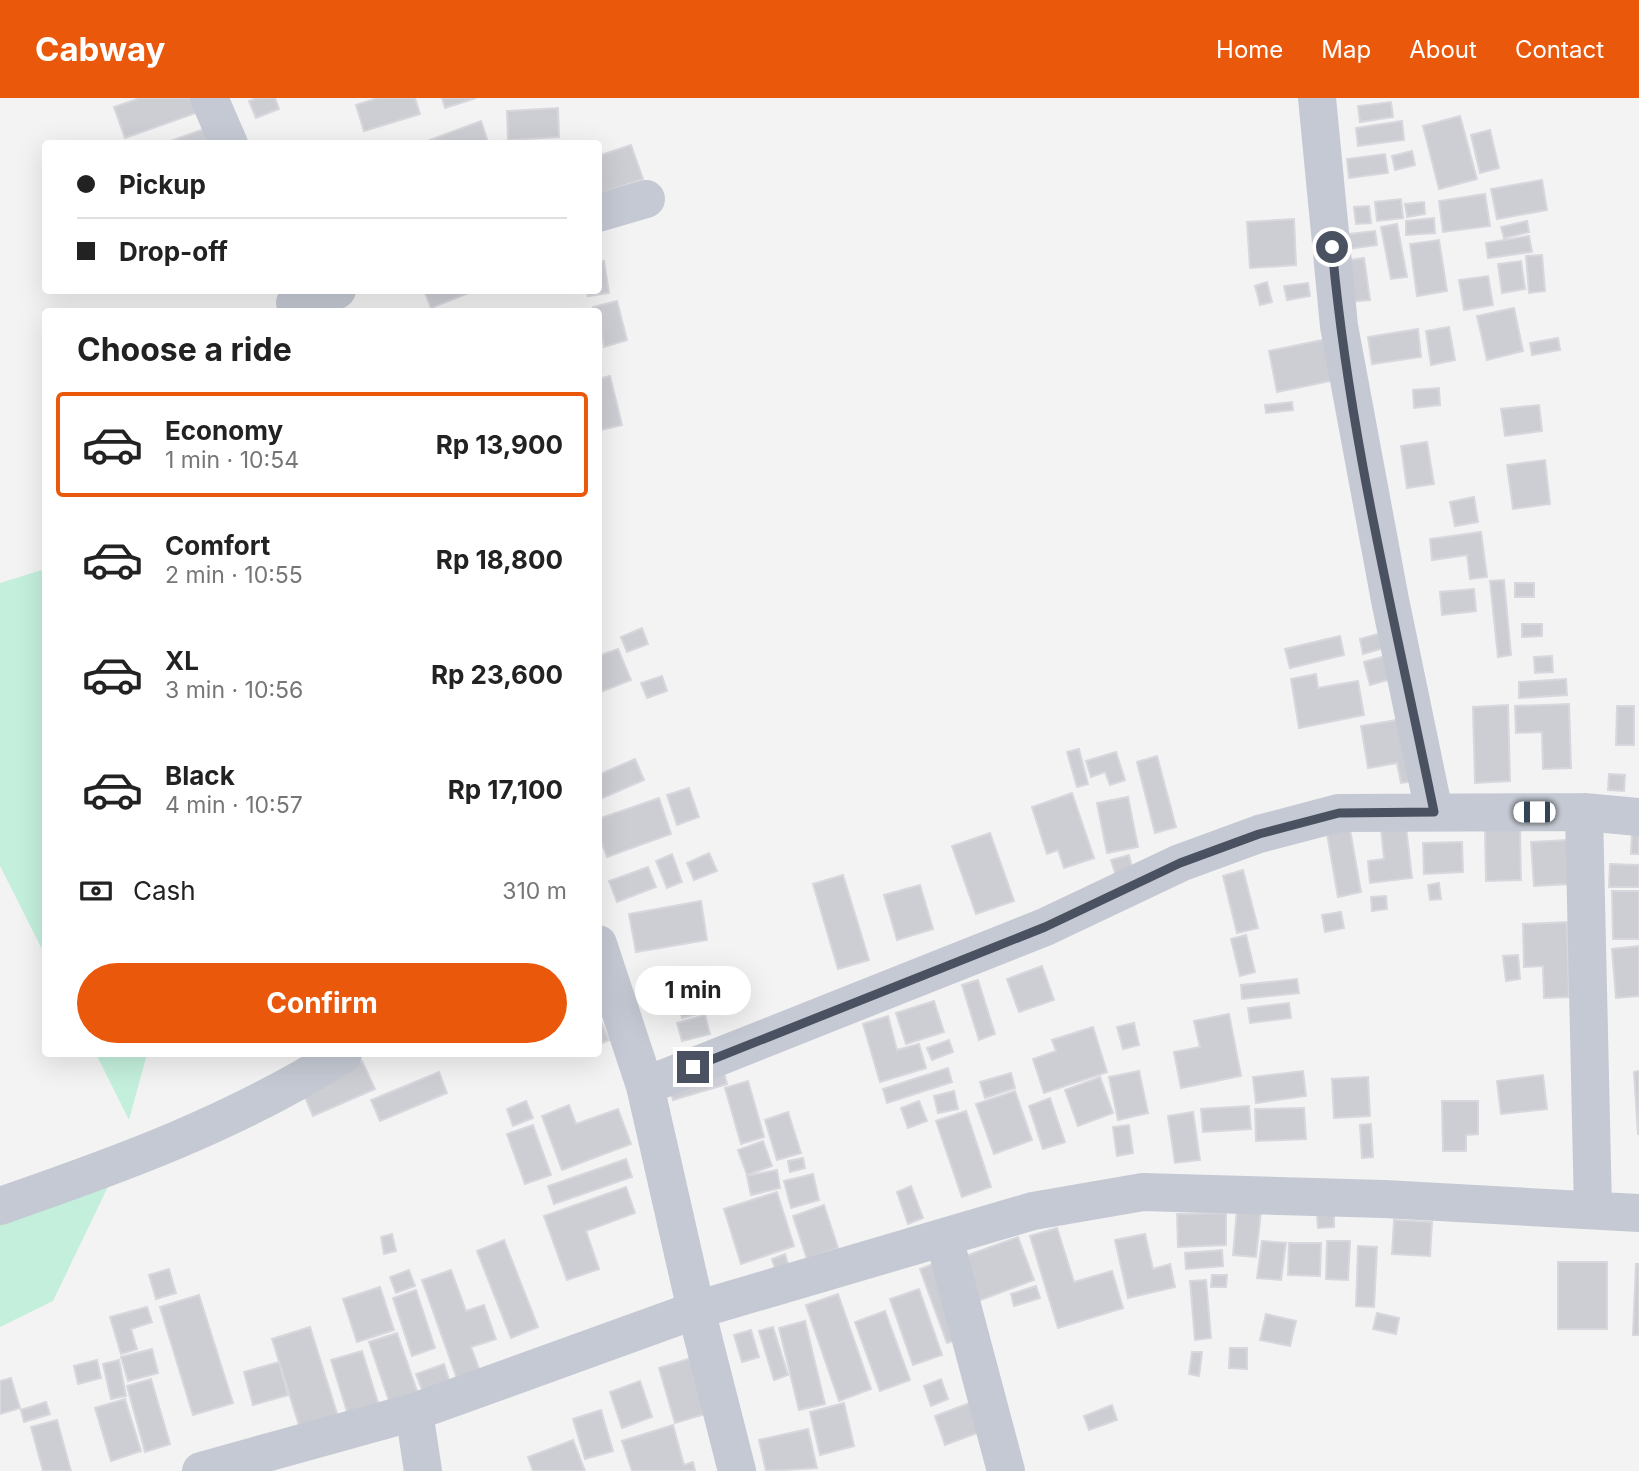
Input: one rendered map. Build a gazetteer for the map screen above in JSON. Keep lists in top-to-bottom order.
{
  "page": {
    "header": "Cabway",
    "nav": [
      "Home",
      "Map",
      "About",
      "Contact"
    ],
    "banner": ["Pickup", "Drop-off"],
    "heading": "Choose a ride",
    "list": [
      {
        "name": "Economy",
        "note": "1 min · 10:54",
        "value": "Rp 13,900"
      },
      {
        "name": "Comfort",
        "note": "2 min · 10:55",
        "value": "Rp 18,800"
      },
      {
        "name": "XL",
        "note": "3 min · 10:56",
        "value": "Rp 23,600"
      },
      {
        "name": "Black",
        "note": "4 min · 10:57",
        "value": "Rp 17,100"
      }
    ],
    "pay": ["Cash", "310 m"],
    "buttons": "Confirm",
    "bubble": "1 min"
  }
}
